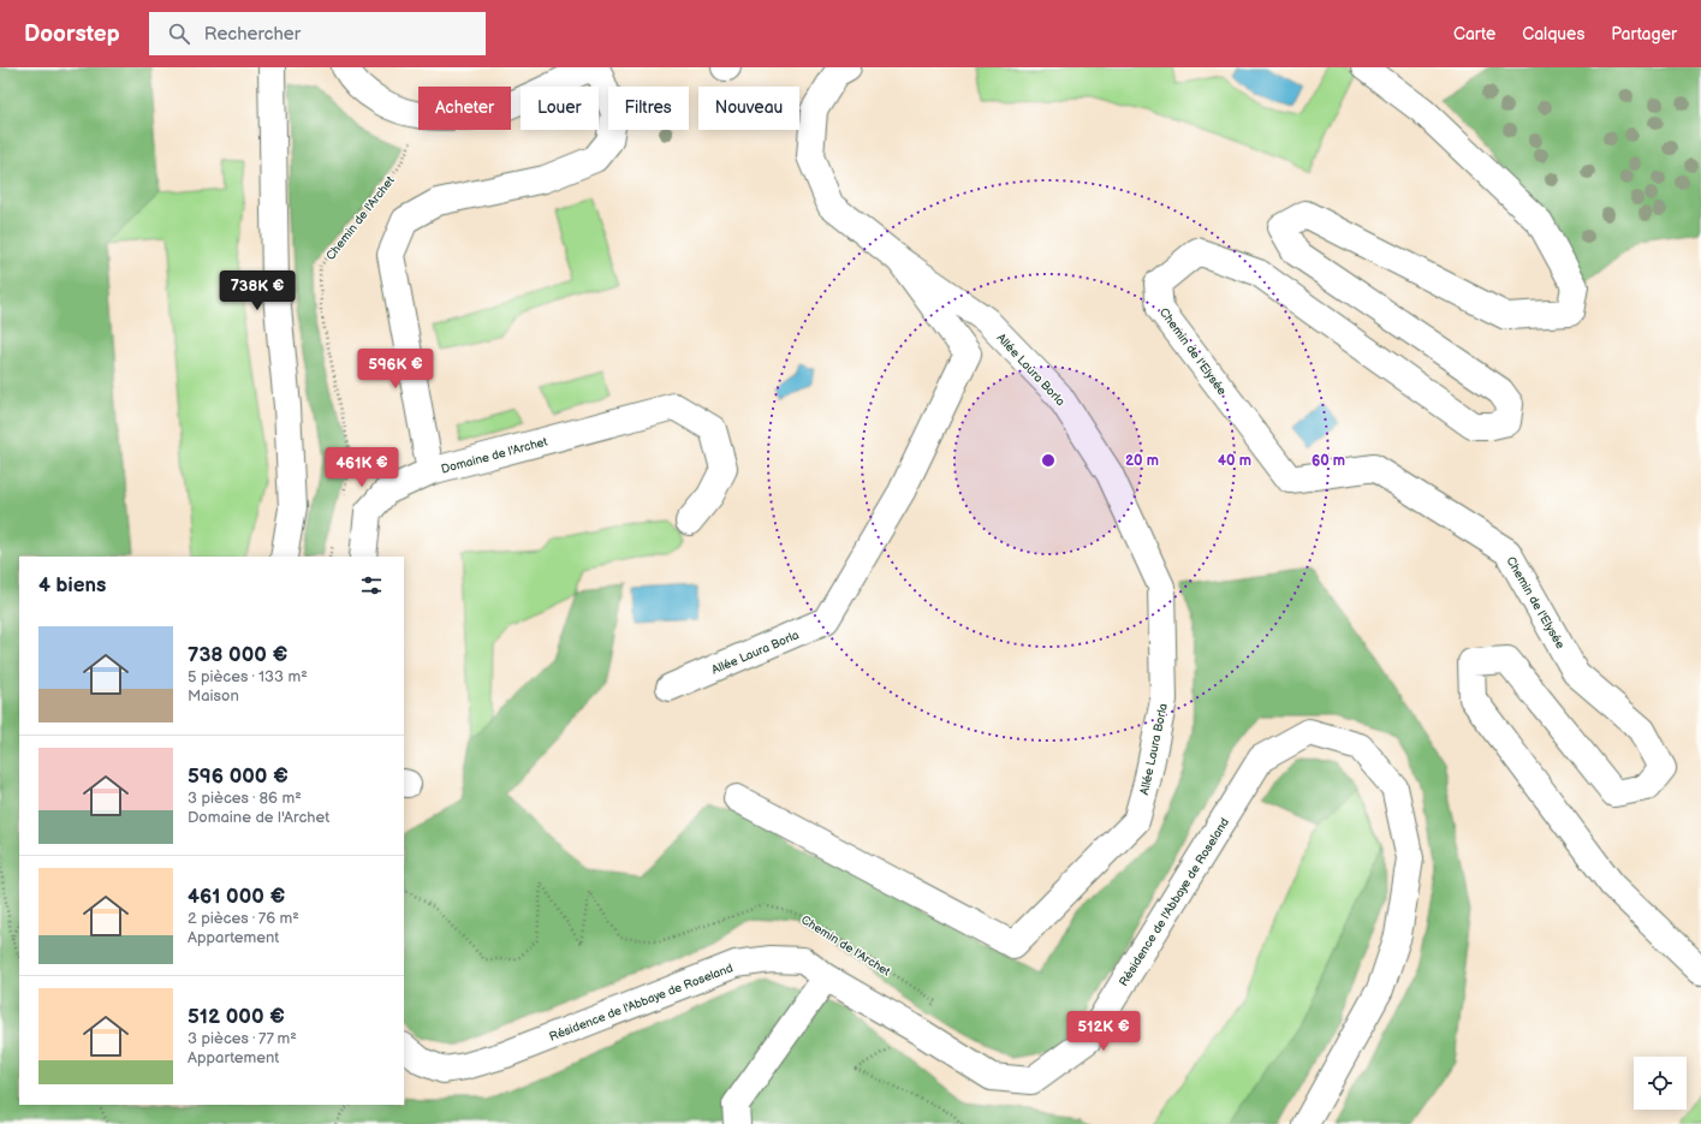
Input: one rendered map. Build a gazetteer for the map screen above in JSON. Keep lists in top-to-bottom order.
{
  "streets": {
    "street": [
      "Chemin de l'Elysée",
      "Allée Laura Borla",
      "Domaine de l'Archet",
      "Résidence de l'Abbaye de Roseland"
    ],
    "path": ["Chemin de l'Archet"]
  },
  "crossings": [
    ["Chemin de l'Archet", "Résidence de l'Abbaye de Roseland"]
  ],
  "page": {
    "header": "Doorstep",
    "search": "Rechercher",
    "nav": ["Carte", "Calques", "Partager"],
    "chip": [
      "Acheter",
      "Louer",
      "Filtres",
      "Nouveau"
    ],
    "price": [
      "738K €",
      "596K €",
      "461K €",
      "512K €"
    ],
    "heading": "4 biens",
    "list": [
      {
        "name": "738 000 €",
        "note": "5 pièces · 133 m² · Maison"
      },
      {
        "name": "596 000 €",
        "note": "3 pièces · 86 m² · Domaine de l'Archet"
      },
      {
        "name": "461 000 €",
        "note": "2 pièces · 76 m² · Appartement"
      },
      {
        "name": "512 000 €",
        "note": "3 pièces · 77 m² · Appartement"
      }
    ]
  },
  "rings": ["20 m", "40 m", "60 m"]
}
